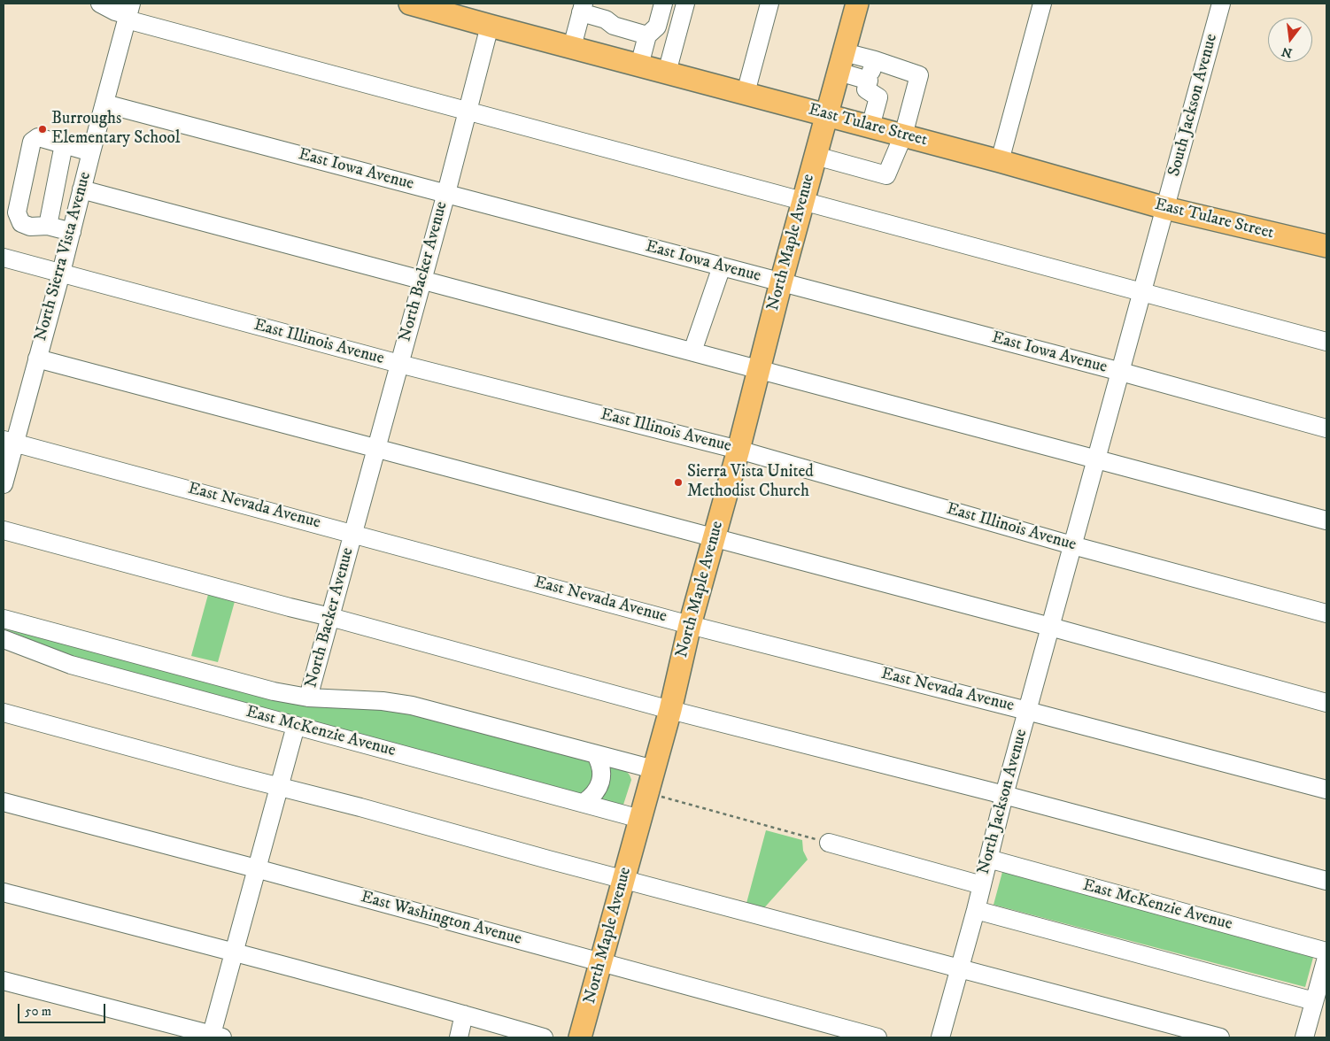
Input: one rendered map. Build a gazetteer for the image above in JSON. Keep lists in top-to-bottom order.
{
  "streets": {
    "main road": ["East Tulare Street", "North Maple Avenue"],
    "street": [
      "South Jackson Avenue",
      "East Iowa Avenue",
      "North Sierra Vista Avenue",
      "North Backer Avenue",
      "East Illinois Avenue",
      "East Nevada Avenue",
      "East McKenzie Avenue",
      "North Jackson Avenue",
      "East Washington Avenue"
    ]
  },
  "crossings": [
    ["South Jackson Avenue", "East Tulare Street"],
    ["South Jackson Avenue", "North Jackson Avenue"],
    ["East Tulare Street", "North Maple Avenue"],
    ["East Tulare Street", "North Backer Avenue"],
    ["East Tulare Street", "North Jackson Avenue"],
    ["East Iowa Avenue", "North Maple Avenue"],
    ["East Iowa Avenue", "North Sierra Vista Avenue"],
    ["East Iowa Avenue", "North Backer Avenue"],
    ["East Iowa Avenue", "North Jackson Avenue"],
    ["North Maple Avenue", "East Illinois Avenue"],
    ["North Maple Avenue", "East Nevada Avenue"],
    ["North Maple Avenue", "East McKenzie Avenue"],
    ["North Maple Avenue", "East Washington Avenue"],
    ["North Sierra Vista Avenue", "East Illinois Avenue"],
    ["North Sierra Vista Avenue", "East Nevada Avenue"],
    ["North Backer Avenue", "East Illinois Avenue"],
    ["North Backer Avenue", "East Nevada Avenue"],
    ["North Backer Avenue", "East McKenzie Avenue"],
    ["East Illinois Avenue", "North Jackson Avenue"],
    ["East Nevada Avenue", "North Jackson Avenue"],
    ["East McKenzie Avenue", "North Jackson Avenue"]
  ],
  "places": ["Burroughs Elementary School", "Sierra Vista United Methodist Church"],
  "scale_bar": "50 m",
  "north": "bottom"
}
